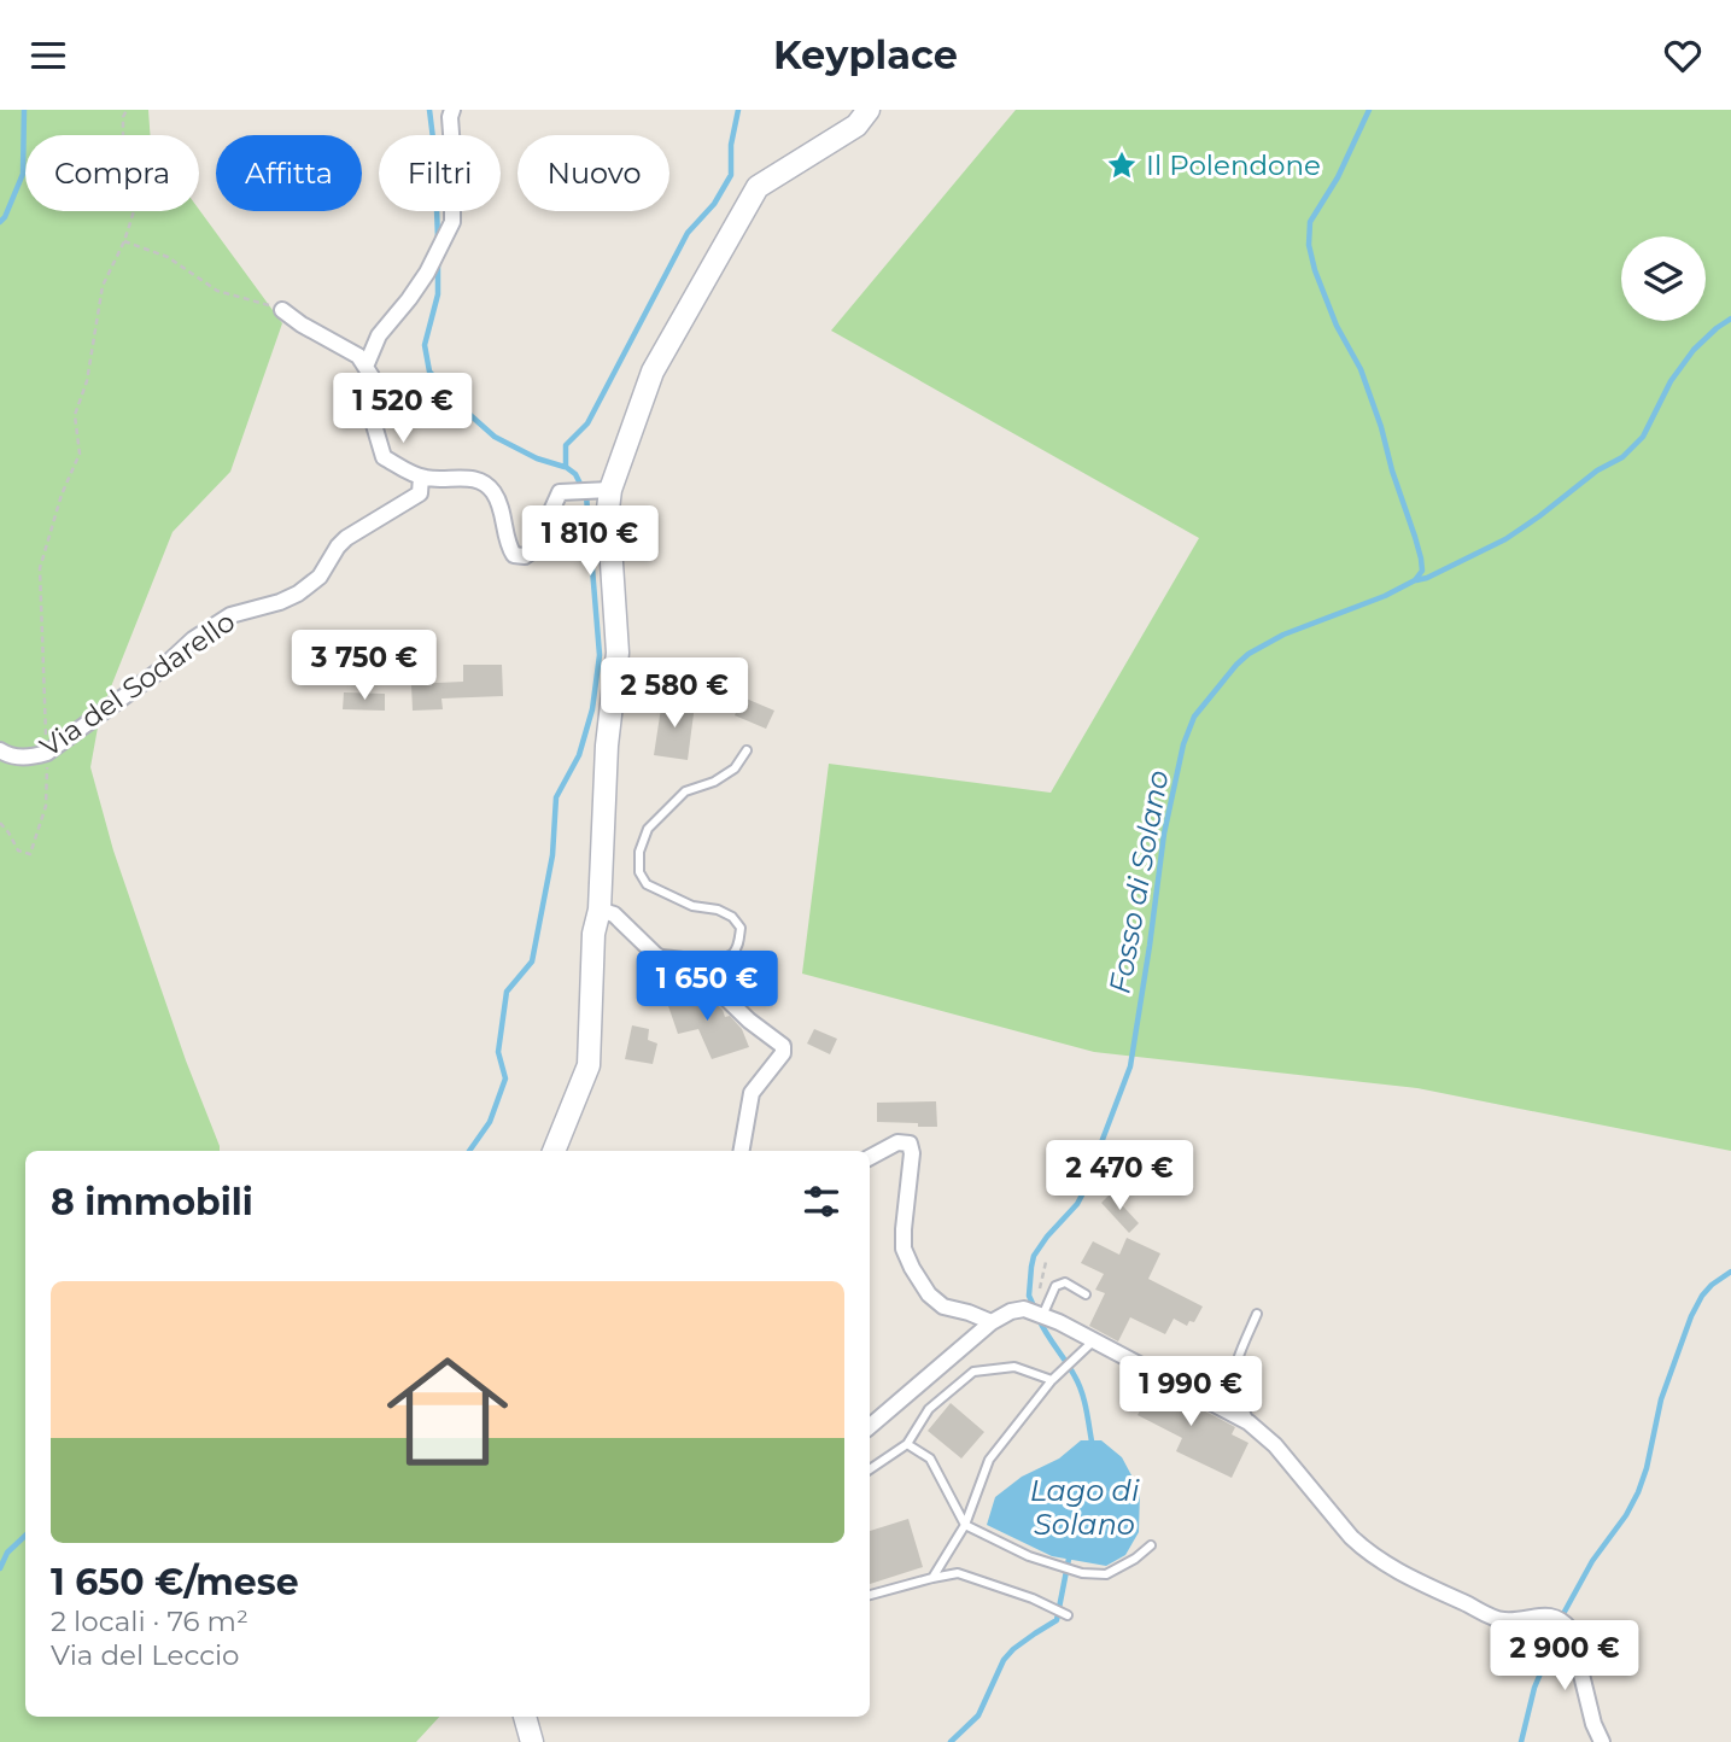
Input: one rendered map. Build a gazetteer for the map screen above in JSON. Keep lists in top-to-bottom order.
{
  "streets": {
    "street": ["Via del Sodarello"]
  },
  "water": ["Fosso di Solano", "Lago di Solano"],
  "places": {
    "place": ["Il Polendone"]
  },
  "page": {
    "header": "Keyplace",
    "chip": [
      "Compra",
      "Affitta",
      "Filtri",
      "Nuovo"
    ],
    "price": [
      "1 520 €",
      "1 810 €",
      "3 750 €",
      "2 580 €",
      "1 650 €",
      "2 470 €",
      "1 990 €",
      "2 900 €"
    ],
    "heading": "8 immobili",
    "list": [
      {
        "name": "1 650 €/mese",
        "note": "2 locali · 76 m² · Via del Leccio"
      }
    ]
  }
}
